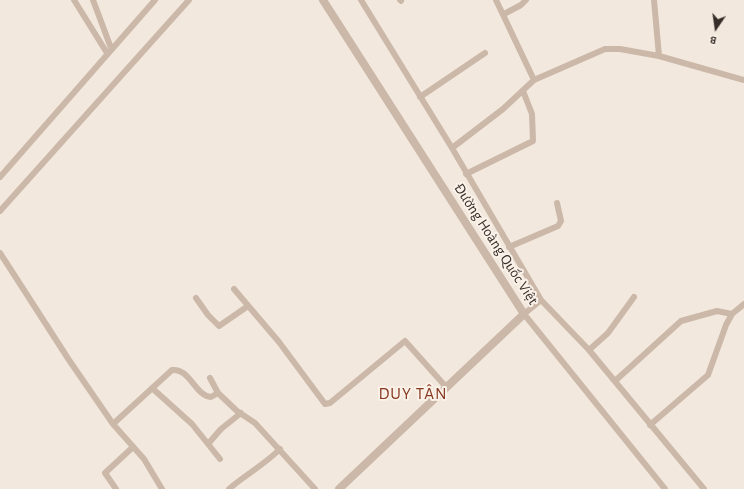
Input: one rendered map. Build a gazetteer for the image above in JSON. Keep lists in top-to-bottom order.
{
  "streets": {
    "street": ["Đường Hoàng Quốc Việt"]
  },
  "districts": ["DUY TÂN"],
  "north": "bottom"
}
